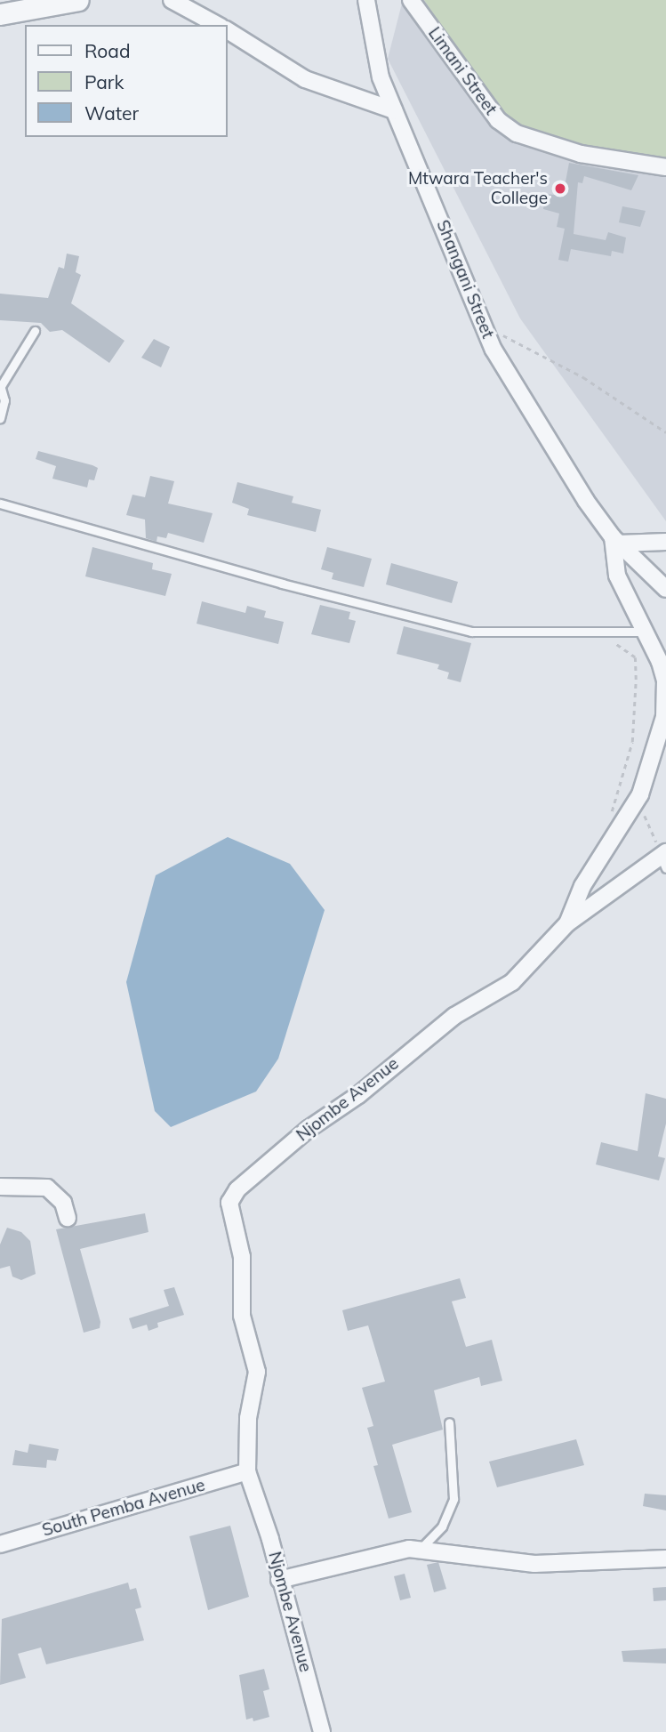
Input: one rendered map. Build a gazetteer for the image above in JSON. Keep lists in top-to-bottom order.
{
  "streets": {
    "street": [
      "Limani Street",
      "Shangani Street",
      "Njombe Avenue",
      "South Pemba Avenue"
    ]
  },
  "crossings": [
    ["Shangani Street", "Njombe Avenue"],
    ["Njombe Avenue", "South Pemba Avenue"]
  ],
  "places": ["Mtwara Teacher's College"],
  "legend": ["Road", "Park", "Water"]
}
